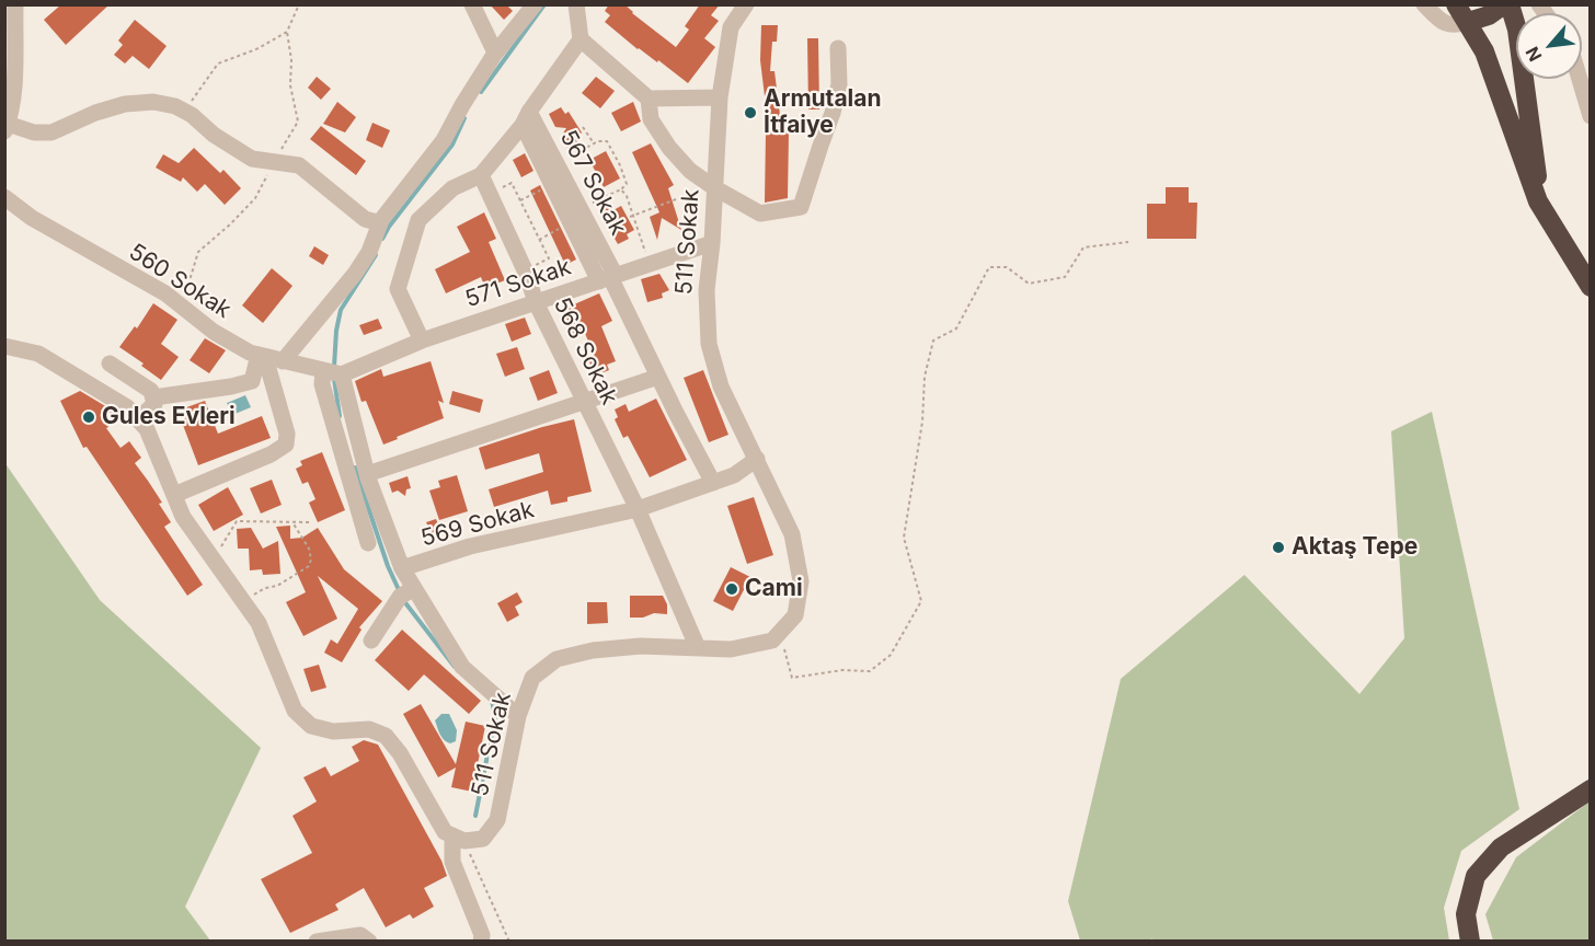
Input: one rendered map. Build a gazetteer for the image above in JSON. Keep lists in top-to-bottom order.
{
  "streets": {
    "street": [
      "567 Sokak",
      "511 Sokak",
      "560 Sokak",
      "571 Sokak",
      "568 Sokak",
      "569 Sokak"
    ]
  },
  "crossings": [
    ["567 Sokak", "571 Sokak"],
    ["511 Sokak", "571 Sokak"],
    ["511 Sokak", "568 Sokak"],
    ["511 Sokak", "569 Sokak"],
    ["560 Sokak", "571 Sokak"],
    ["560 Sokak", "569 Sokak"],
    ["571 Sokak", "568 Sokak"],
    ["571 Sokak", "569 Sokak"],
    ["568 Sokak", "569 Sokak"]
  ],
  "places": [
    "Armutalan İtfaiye",
    "Gules Evleri",
    "Aktaş Tepe",
    "Cami"
  ],
  "north": "bottom left"
}
